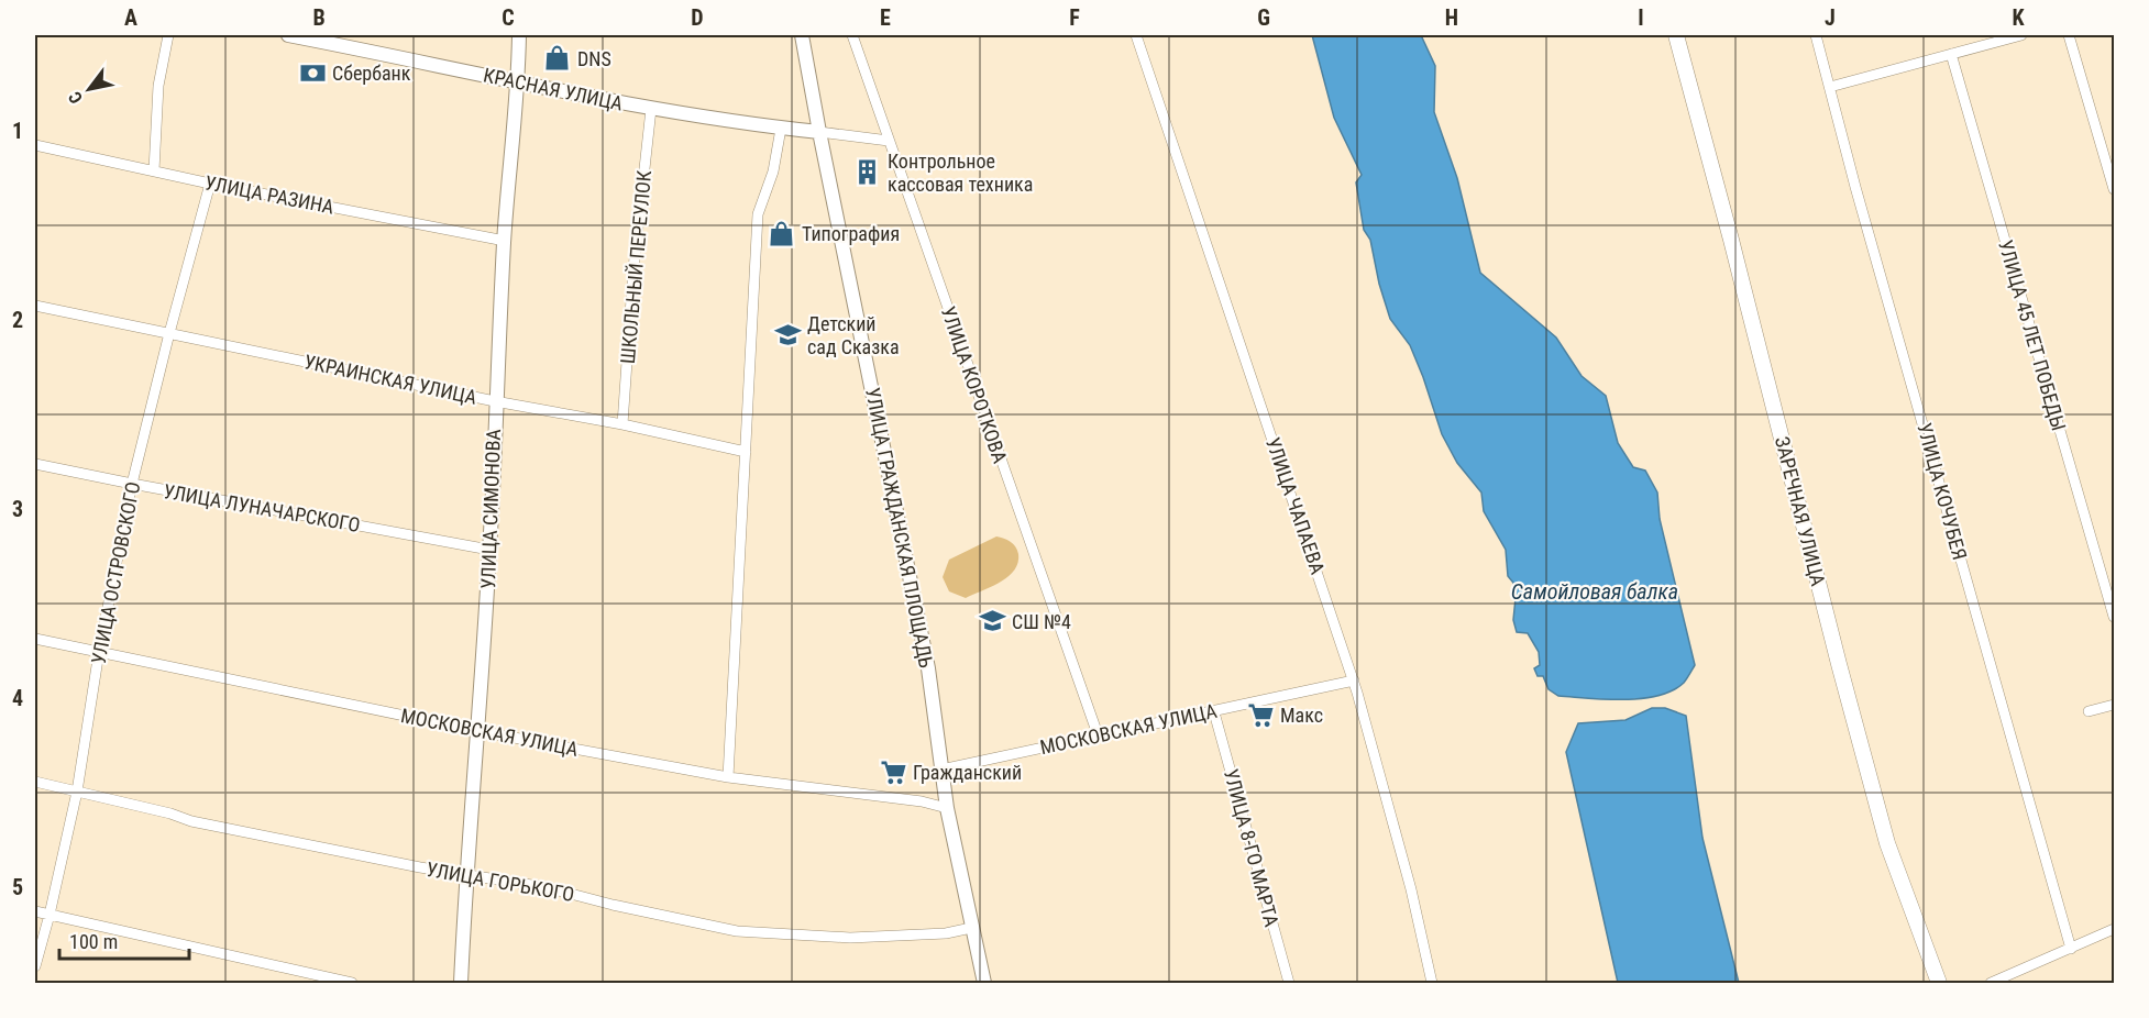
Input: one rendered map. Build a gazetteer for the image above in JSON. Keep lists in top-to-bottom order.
{
  "streets": {
    "main road": ["ЗАРЕЧНАЯ УЛИЦА"],
    "street": [
      "КРАСНАЯ УЛИЦА",
      "УЛИЦА РАЗИНА",
      "ШКОЛЬНЫЙ ПЕРЕУЛОК",
      "УЛИЦА 45 ЛЕТ ПОБЕДЫ",
      "УКРАИНСКАЯ УЛИЦА",
      "УЛИЦА КОРОТКОВА",
      "УЛИЦА КОЧУБЕЯ",
      "УЛИЦА ЧАПАЕВА",
      "УЛИЦА ЛУНАЧАРСКОГО",
      "УЛИЦА СИМОНОВА",
      "УЛИЦА ГРАЖДАНСКАЯ ПЛОЩАДЬ",
      "УЛИЦА ОСТРОВСКОГО",
      "МОСКОВСКАЯ УЛИЦА",
      "УЛИЦА 8-ГО МАРТА",
      "УЛИЦА ГОРЬКОГО"
    ]
  },
  "crossings": [
    ["КРАСНАЯ УЛИЦА", "ШКОЛЬНЫЙ ПЕРЕУЛОК"],
    ["КРАСНАЯ УЛИЦА", "УЛИЦА СИМОНОВА"],
    ["КРАСНАЯ УЛИЦА", "УЛИЦА ГРАЖДАНСКАЯ ПЛОЩАДЬ"],
    ["УЛИЦА РАЗИНА", "УЛИЦА СИМОНОВА"],
    ["УЛИЦА РАЗИНА", "УЛИЦА ОСТРОВСКОГО"],
    ["ШКОЛЬНЫЙ ПЕРЕУЛОК", "УКРАИНСКАЯ УЛИЦА"],
    ["УКРАИНСКАЯ УЛИЦА", "УЛИЦА СИМОНОВА"],
    ["УКРАИНСКАЯ УЛИЦА", "УЛИЦА ОСТРОВСКОГО"],
    ["УЛИЦА КОРОТКОВА", "МОСКОВСКАЯ УЛИЦА"],
    ["УЛИЦА ЧАПАЕВА", "МОСКОВСКАЯ УЛИЦА"],
    ["УЛИЦА ЛУНАЧАРСКОГО", "УЛИЦА СИМОНОВА"],
    ["УЛИЦА ЛУНАЧАРСКОГО", "УЛИЦА ОСТРОВСКОГО"],
    ["УЛИЦА СИМОНОВА", "МОСКОВСКАЯ УЛИЦА"],
    ["УЛИЦА СИМОНОВА", "УЛИЦА ГОРЬКОГО"],
    ["УЛИЦА ГРАЖДАНСКАЯ ПЛОЩАДЬ", "МОСКОВСКАЯ УЛИЦА"],
    ["УЛИЦА ОСТРОВСКОГО", "МОСКОВСКАЯ УЛИЦА"],
    ["УЛИЦА ОСТРОВСКОГО", "УЛИЦА ГОРЬКОГО"],
    ["МОСКОВСКАЯ УЛИЦА", "УЛИЦА 8-ГО МАРТА"]
  ],
  "water": ["Самойловая балка"],
  "places": {
    "shop": ["DNS", "Типография"],
    "bank": ["Сбербанк"],
    "building": ["Контрольное кассовая техника"],
    "school or university": ["Детский сад Сказка", "СШ №4"],
    "supermarket": ["Макс", "Гражданский"]
  },
  "scale_bar": "100 m",
  "north": "bottom left",
  "grid": {
    "columns": [
      "A",
      "B",
      "C",
      "D",
      "E",
      "F",
      "G",
      "H",
      "I",
      "J",
      "K"
    ],
    "rows": [
      "1",
      "2",
      "3",
      "4",
      "5"
    ]
  }
}
